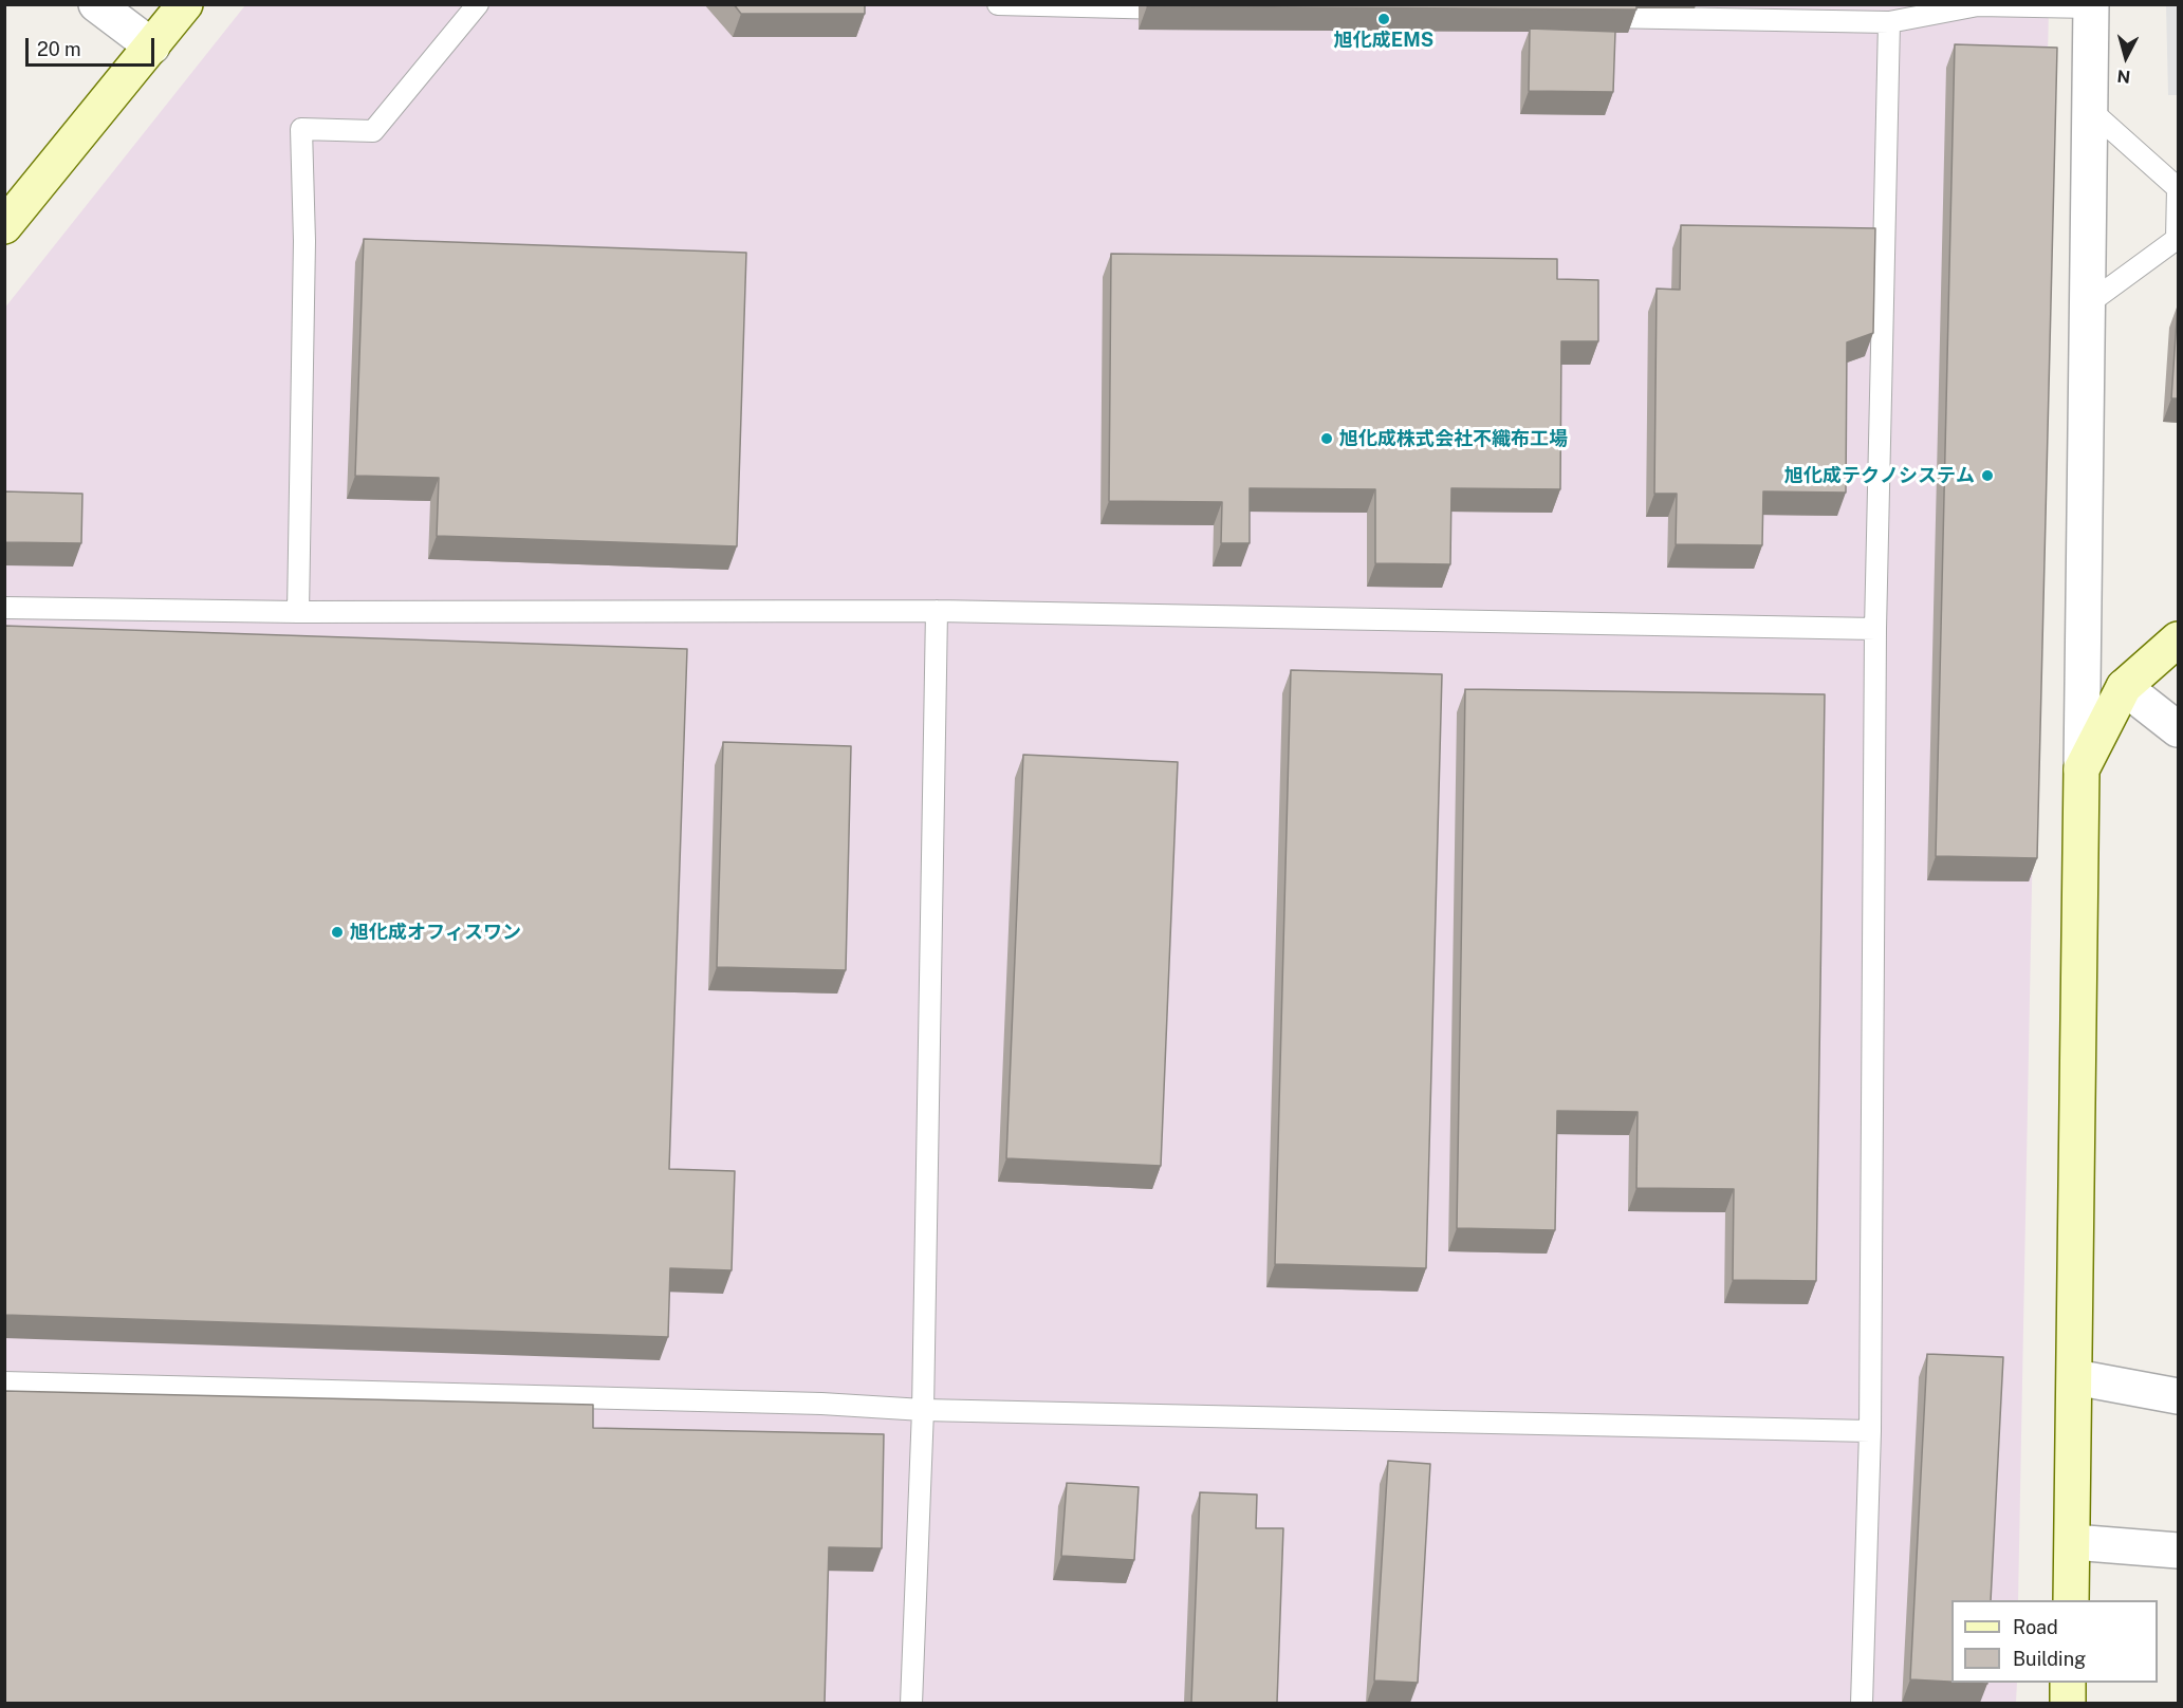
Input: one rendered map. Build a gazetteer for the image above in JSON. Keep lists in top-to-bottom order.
{
  "places": [
    "旭化成EMS",
    "旭化成株式会社不織布工場",
    "旭化成テクノシステム",
    "旭化成オフィスワン"
  ],
  "legend": ["Road", "Building"],
  "scale_bar": "20 m",
  "north": "bottom"
}
